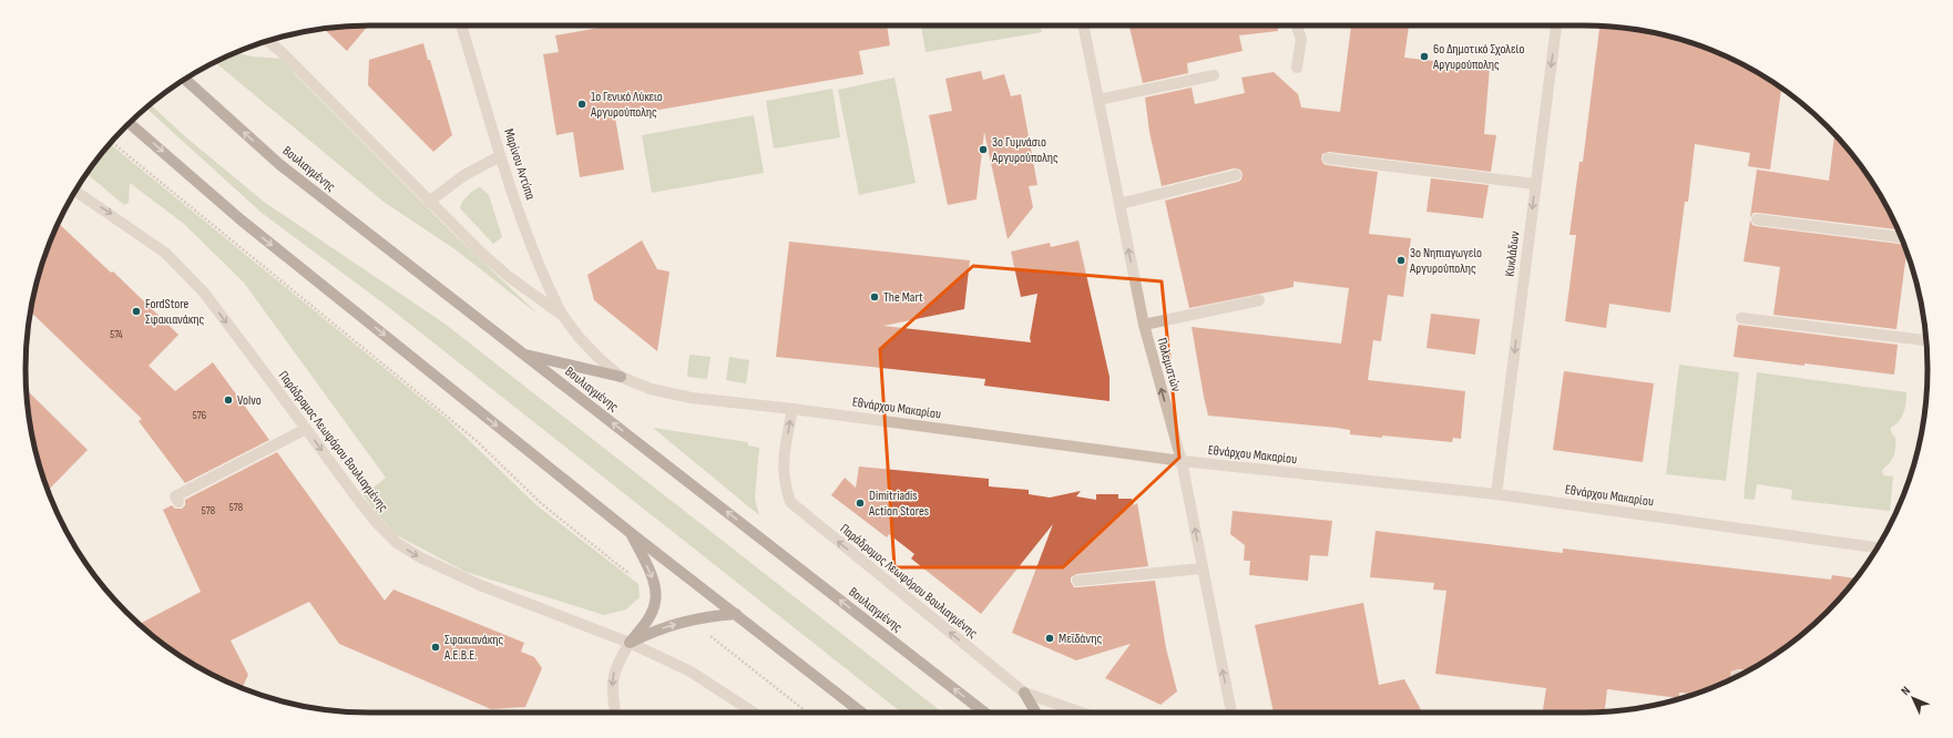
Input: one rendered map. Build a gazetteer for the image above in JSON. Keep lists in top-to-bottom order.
{
  "streets": {
    "main road": ["Βουλιαγμένης"],
    "street": [
      "Μαρίνου Αντύπα",
      "Κυκλάδων",
      "Πολεμιστών",
      "Εθνάρχου Μακαρίου",
      "Παράδρομος Λεωφόρου Βουλιαγμένης"
    ]
  },
  "crossings": [
    ["Κυκλάδων", "Εθνάρχου Μακαρίου"],
    ["Πολεμιστών", "Εθνάρχου Μακαρίου"],
    ["Εθνάρχου Μακαρίου", "Παράδρομος Λεωφόρου Βουλιαγμένης"]
  ],
  "one_way": ["Κυκλάδων", "Πολεμιστών"],
  "places": [
    "6ο Δημοτικό Σχολείο Αργυρούπολης",
    "1ο Γενικό Λύκειο Αργυρούπολης",
    "3ο Γυμνάσιο Αργυρούπολης",
    "3ο Νηπιαγωγείο Αργυρούπολης",
    "The Mart",
    "FordStore Σφακιανάκης",
    "Volvo",
    "Dimitriadis Action Stores",
    "Μεϊδάνης",
    "Σφακιανάκης Α.Ε.Β.Ε."
  ],
  "house_numbers": [
    "574",
    "576",
    "578",
    "578"
  ],
  "north": "top left"
}
